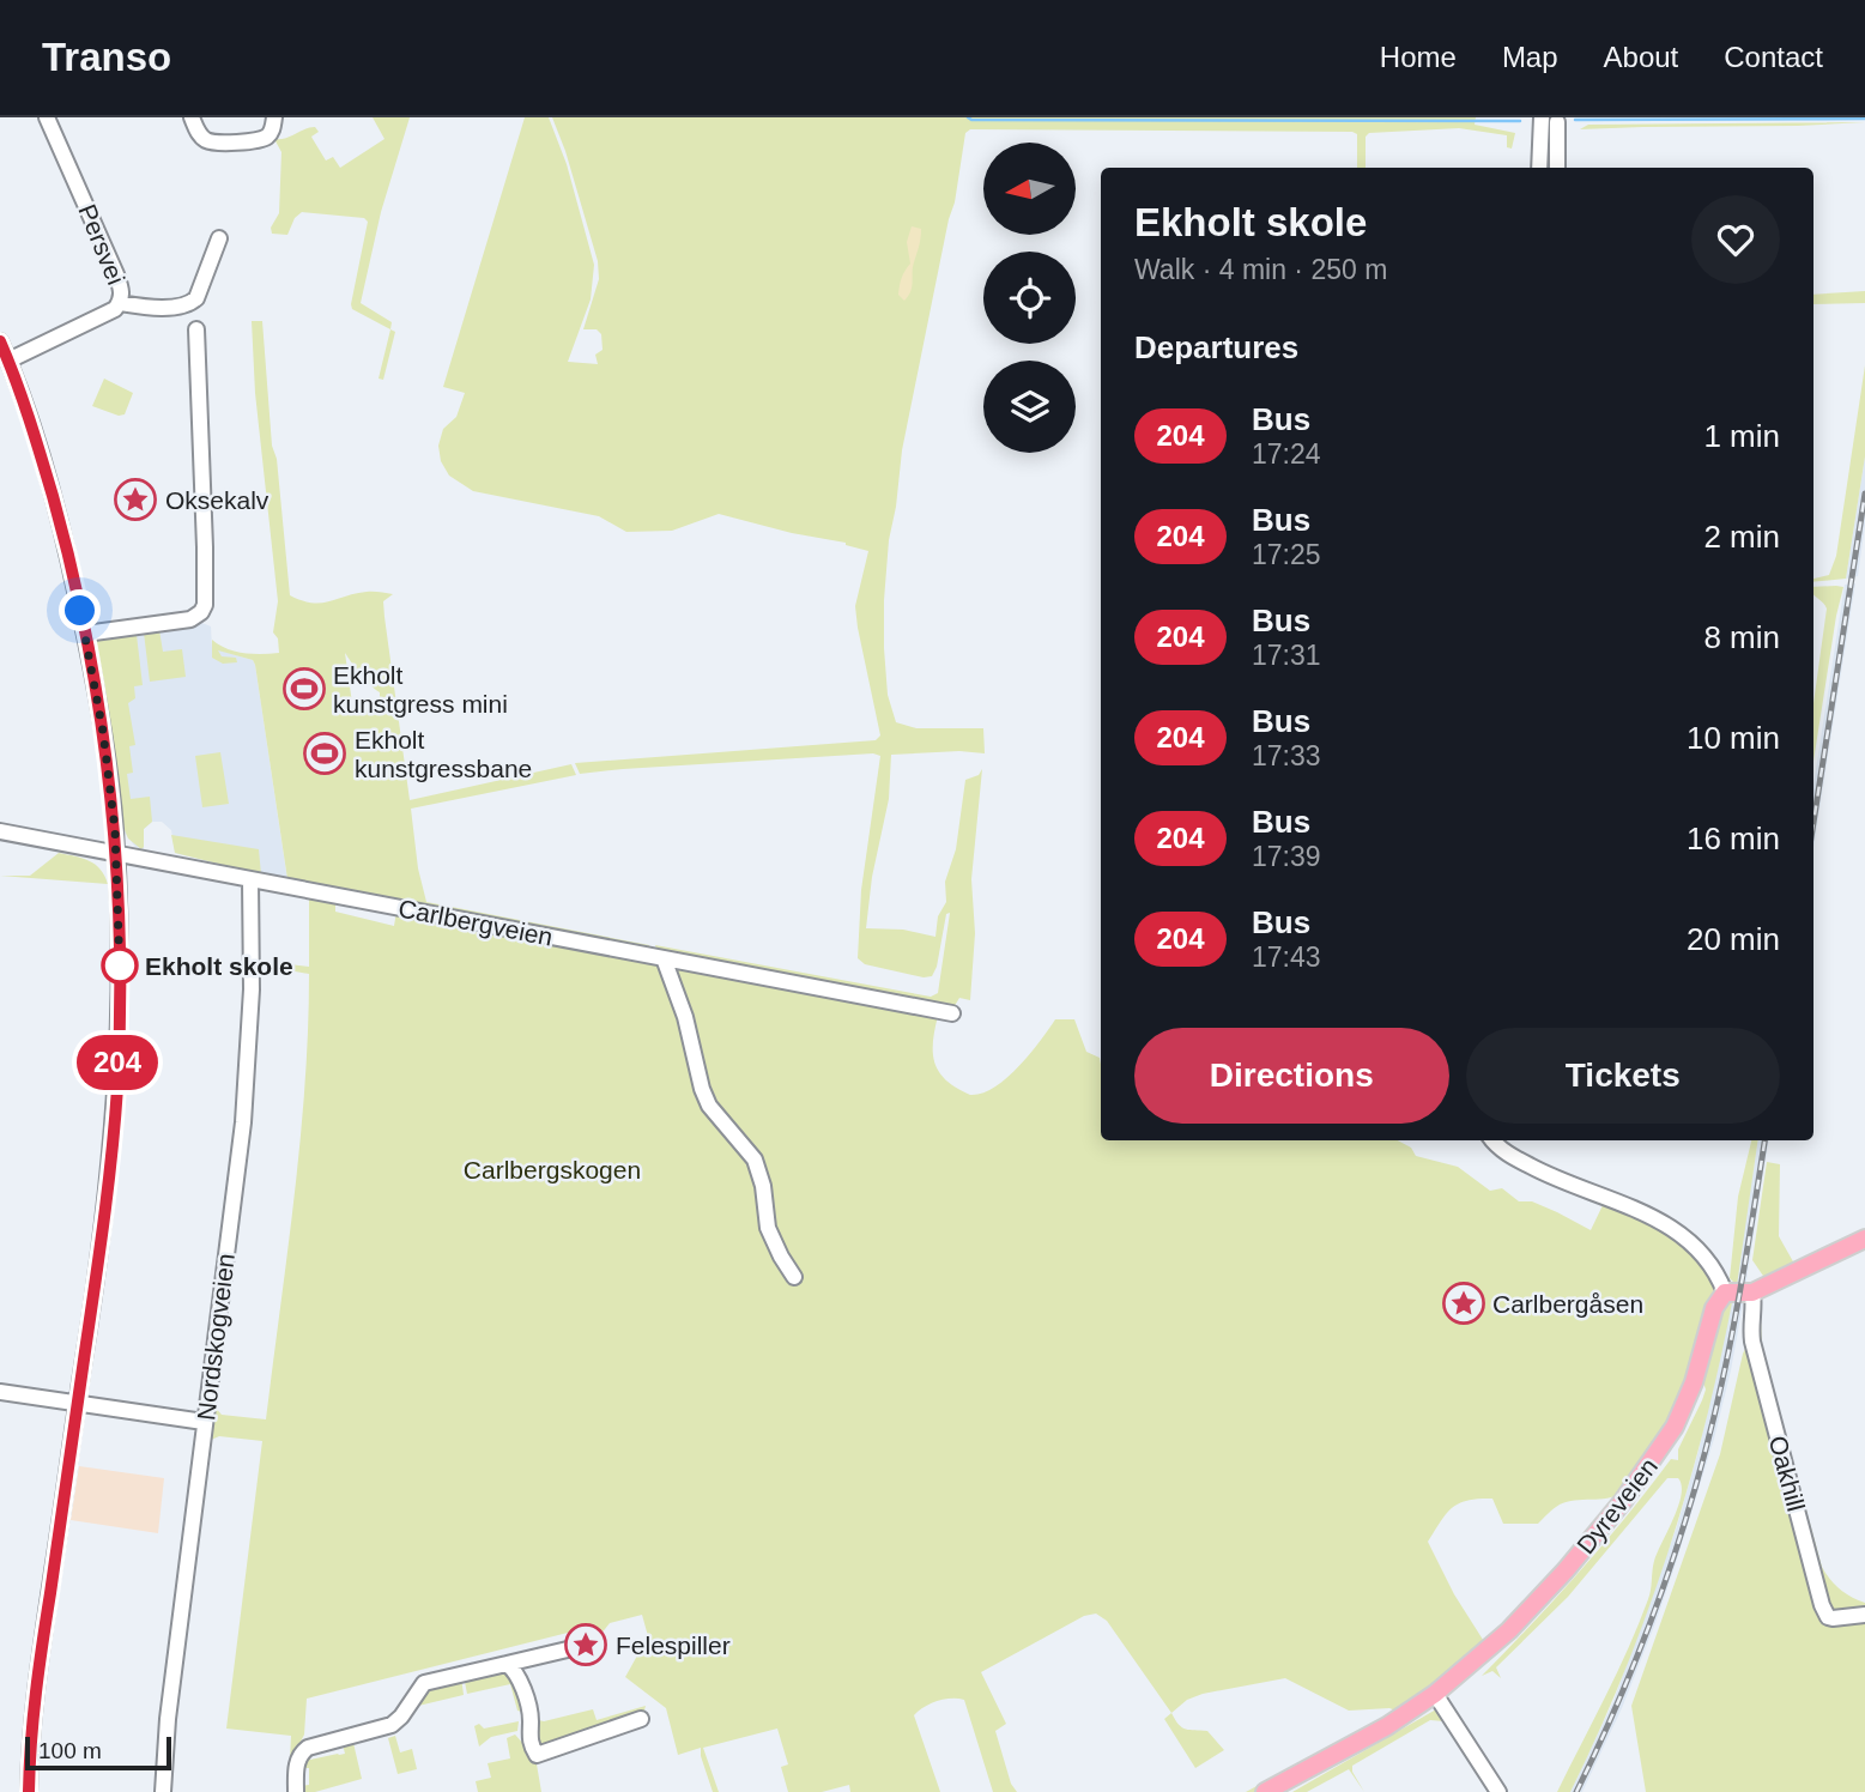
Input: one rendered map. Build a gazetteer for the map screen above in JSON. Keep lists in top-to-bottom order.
{
  "streets": {
    "main road": ["Dyreveien"],
    "street": [
      "Persvei",
      "Carlbergveien",
      "Nordskogveien",
      "Oakhill"
    ]
  },
  "crossings": [
    ["Carlbergveien", "Nordskogveien"]
  ],
  "parks": ["Carlbergskogen"],
  "places": {
    "place": ["Oksekalv", "Carlbergåsen", "Felespiller"],
    "sports": ["Ekholt kunstgress mini", "Ekholt kunstgressbane"],
    "other": ["Ekholt skole"]
  },
  "lines": ["bus line 204"],
  "scale_bar": "100 m",
  "north": "left",
  "page": {
    "header": "Transo",
    "nav": [
      "Home",
      "Map",
      "About",
      "Contact"
    ],
    "on_map": "204",
    "heading": [
      ["Ekholt skole", "Walk · 4 min · 250 m"],
      "Departures"
    ],
    "list": [
      {
        "mark": "204",
        "name": "Bus",
        "note": "17:24",
        "value": "1 min"
      },
      {
        "mark": "204",
        "name": "Bus",
        "note": "17:25",
        "value": "2 min"
      },
      {
        "mark": "204",
        "name": "Bus",
        "note": "17:31",
        "value": "8 min"
      },
      {
        "mark": "204",
        "name": "Bus",
        "note": "17:33",
        "value": "10 min"
      },
      {
        "mark": "204",
        "name": "Bus",
        "note": "17:39",
        "value": "16 min"
      },
      {
        "mark": "204",
        "name": "Bus",
        "note": "17:43",
        "value": "20 min"
      }
    ],
    "buttons": ["Directions", "Tickets"],
    "scale": "100 m"
  }
}
